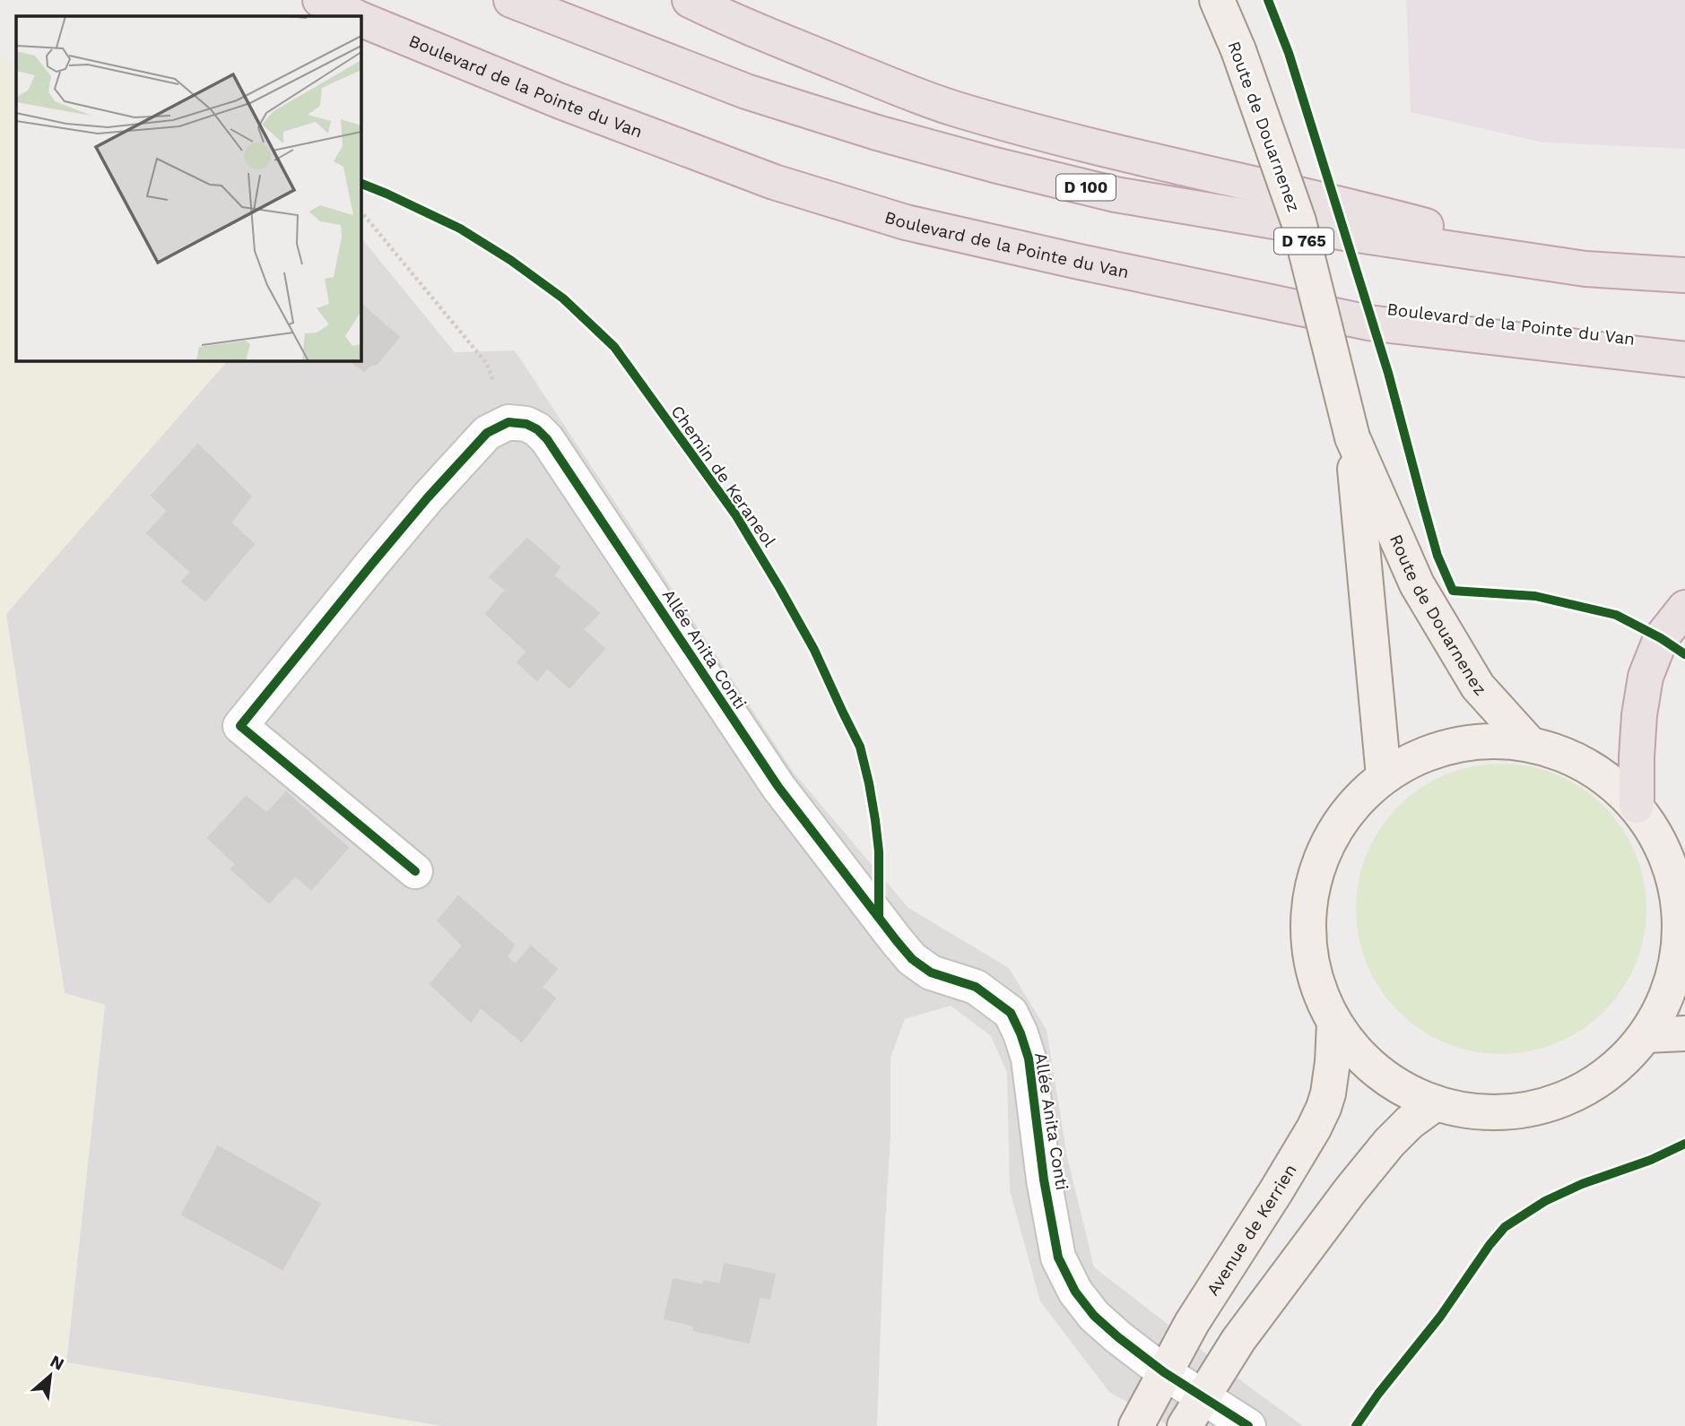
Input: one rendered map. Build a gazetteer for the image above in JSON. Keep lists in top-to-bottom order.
{
  "streets": {
    "highway": ["Boulevard de la Pointe du Van", "D 100"],
    "main road": ["Route de Douarnenez", "D 765", "Avenue de Kerrien"],
    "street": ["Allée Anita Conti"],
    "cycle path": ["Chemin de Keraneol"]
  },
  "crossings": [
    ["Allée Anita Conti", "Avenue de Kerrien"]
  ],
  "north": "top right"
}
